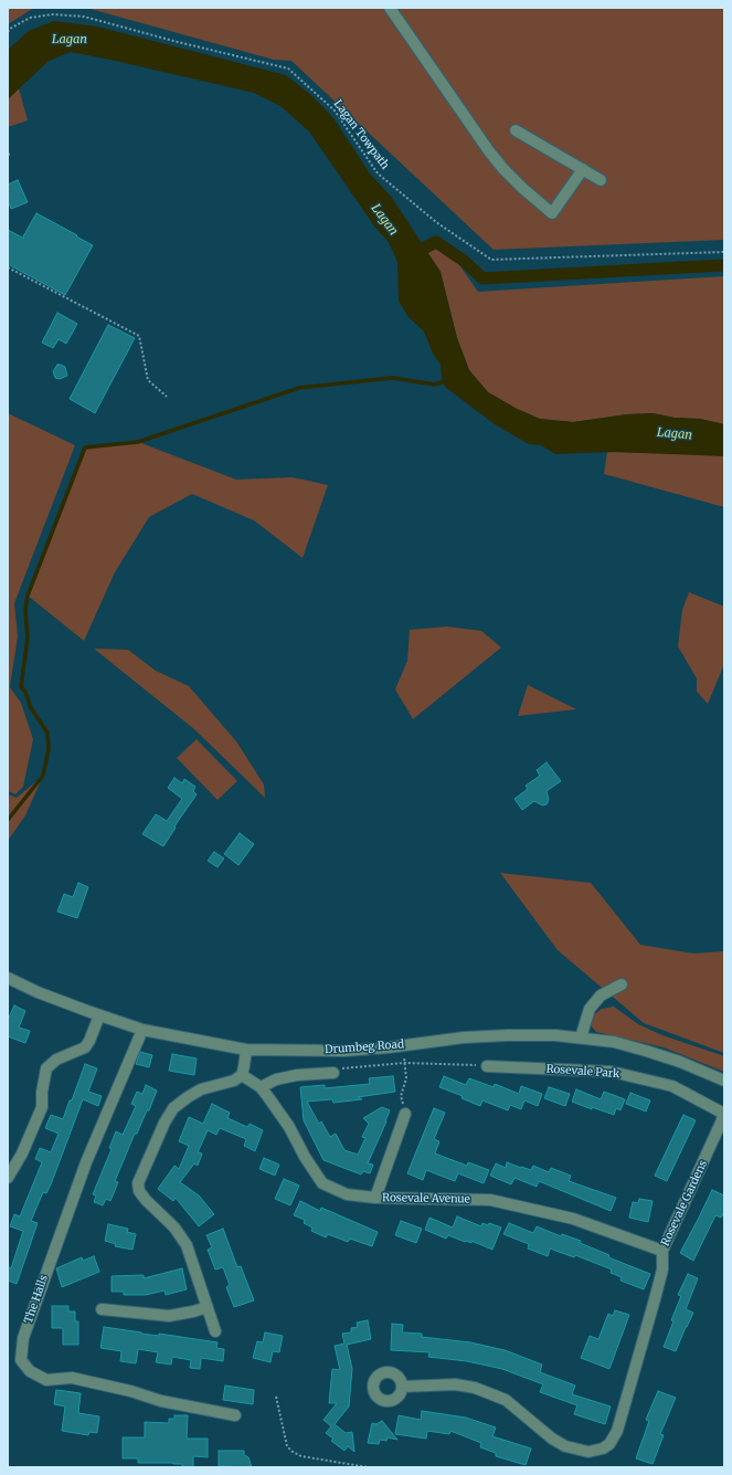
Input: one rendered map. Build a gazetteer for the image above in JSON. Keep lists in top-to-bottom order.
{
  "streets": {
    "street": [
      "Drumbeg Road",
      "Rosevale Park",
      "Rosevale Avenue",
      "Rosevale Gardens",
      "The Halls"
    ],
    "path": ["Lagan Towpath"]
  },
  "crossings": [
    ["Drumbeg Road", "The Halls"],
    ["Rosevale Park", "Rosevale Gardens"],
    ["Rosevale Avenue", "Rosevale Gardens"]
  ],
  "water": ["Lagan"]
}
